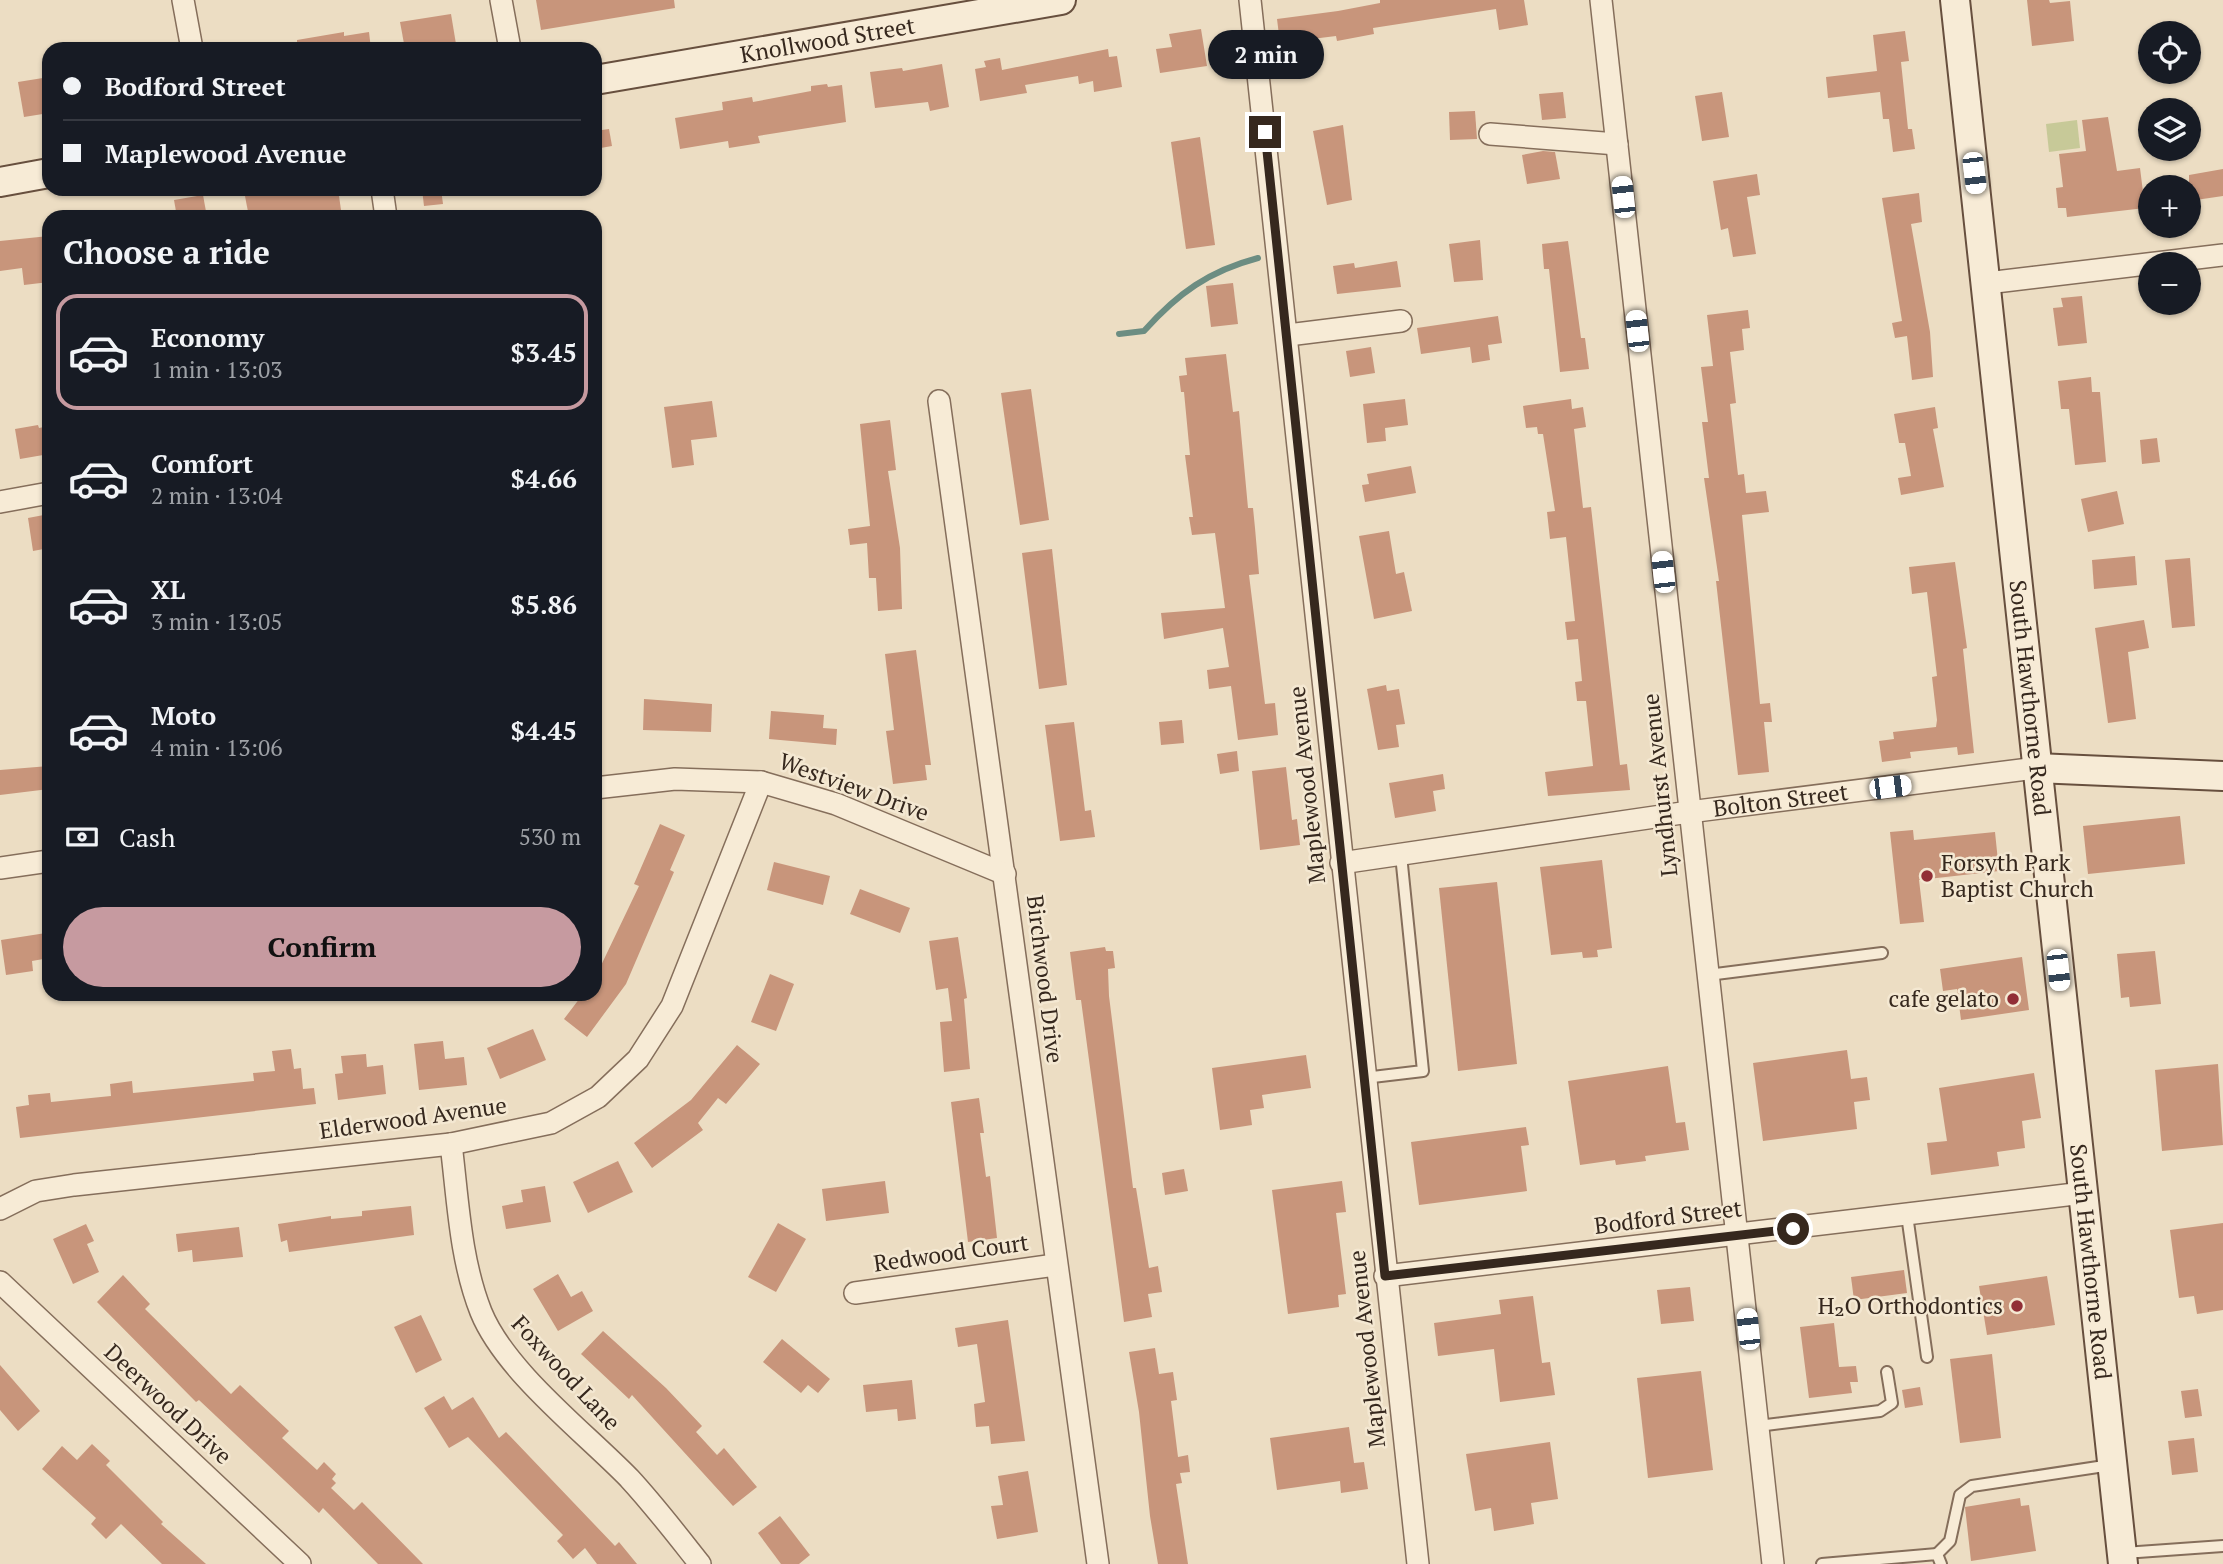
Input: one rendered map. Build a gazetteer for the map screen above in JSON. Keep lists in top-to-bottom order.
{
  "streets": {
    "main road": ["Knollwood Street", "South Hawthorne Road", "Bolton Street"],
    "street": [
      "Maplewood Avenue",
      "Lyndhurst Avenue",
      "Westview Drive",
      "Birchwood Drive",
      "Elderwood Avenue",
      "Bodford Street",
      "Redwood Court",
      "Foxwood Lane",
      "Deerwood Drive"
    ]
  },
  "crossings": [
    ["South Hawthorne Road", "Bolton Street"],
    ["South Hawthorne Road", "Bodford Street"],
    ["Maplewood Avenue", "Bolton Street"],
    ["Maplewood Avenue", "Bodford Street"],
    ["Lyndhurst Avenue", "Bolton Street"],
    ["Lyndhurst Avenue", "Bodford Street"],
    ["Westview Drive", "Birchwood Drive"],
    ["Westview Drive", "Elderwood Avenue"],
    ["Birchwood Drive", "Redwood Court"],
    ["Elderwood Avenue", "Foxwood Lane"]
  ],
  "places": ["Forsyth Park Baptist Church", "cafe gelato", "H₂O Orthodontics"],
  "page": {
    "map_buttons": ["+", "−"],
    "bubble": "2 min",
    "banner": ["Bodford Street", "Maplewood Avenue"],
    "heading": "Choose a ride",
    "list": [
      {
        "name": "Economy",
        "note": "1 min · 13:03",
        "value": "$3.45"
      },
      {
        "name": "Comfort",
        "note": "2 min · 13:04",
        "value": "$4.66"
      },
      {
        "name": "XL",
        "note": "3 min · 13:05",
        "value": "$5.86"
      },
      {
        "name": "Moto",
        "note": "4 min · 13:06",
        "value": "$4.45"
      }
    ],
    "pay": ["Cash", "530 m"],
    "buttons": "Confirm"
  }
}
